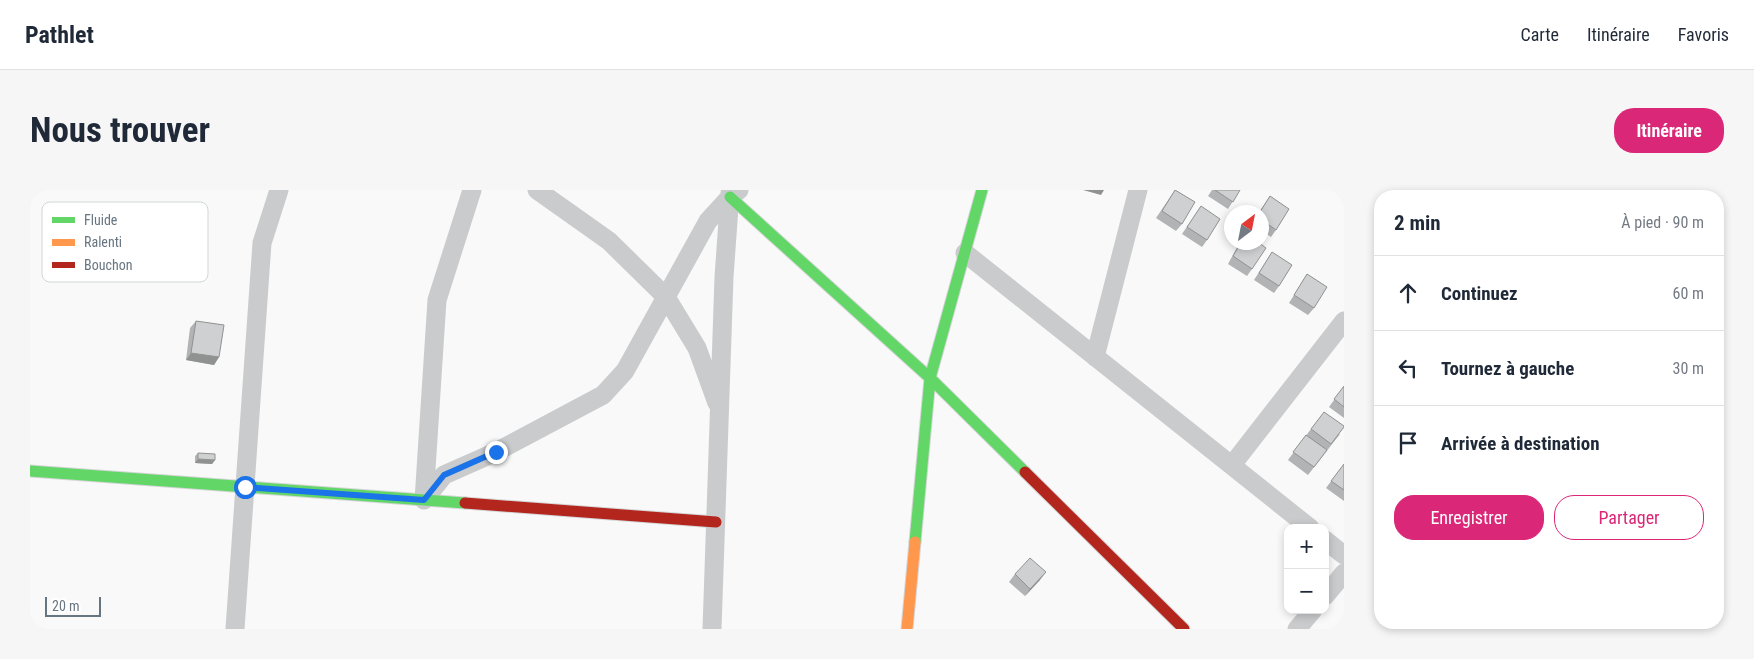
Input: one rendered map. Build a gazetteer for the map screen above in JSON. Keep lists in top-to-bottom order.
{
  "legend": ["Fluide", "Ralenti", "Bouchon"],
  "scale_bar": "20 m",
  "north": "top right",
  "page": {
    "header": "Pathlet",
    "nav": ["Carte", "Itinéraire", "Favoris"],
    "buttons": [
      "Itinéraire",
      ["Enregistrer", "Partager"]
    ],
    "title": "Nous trouver",
    "heading": ["2 min", "À pied · 90 m"],
    "list": [
      ["Continuez", "60 m"],
      ["Tournez à gauche", "30 m"],
      "Arrivée à destination"
    ],
    "map_buttons": ["+", "−"],
    "scale": "20 m"
  }
}
